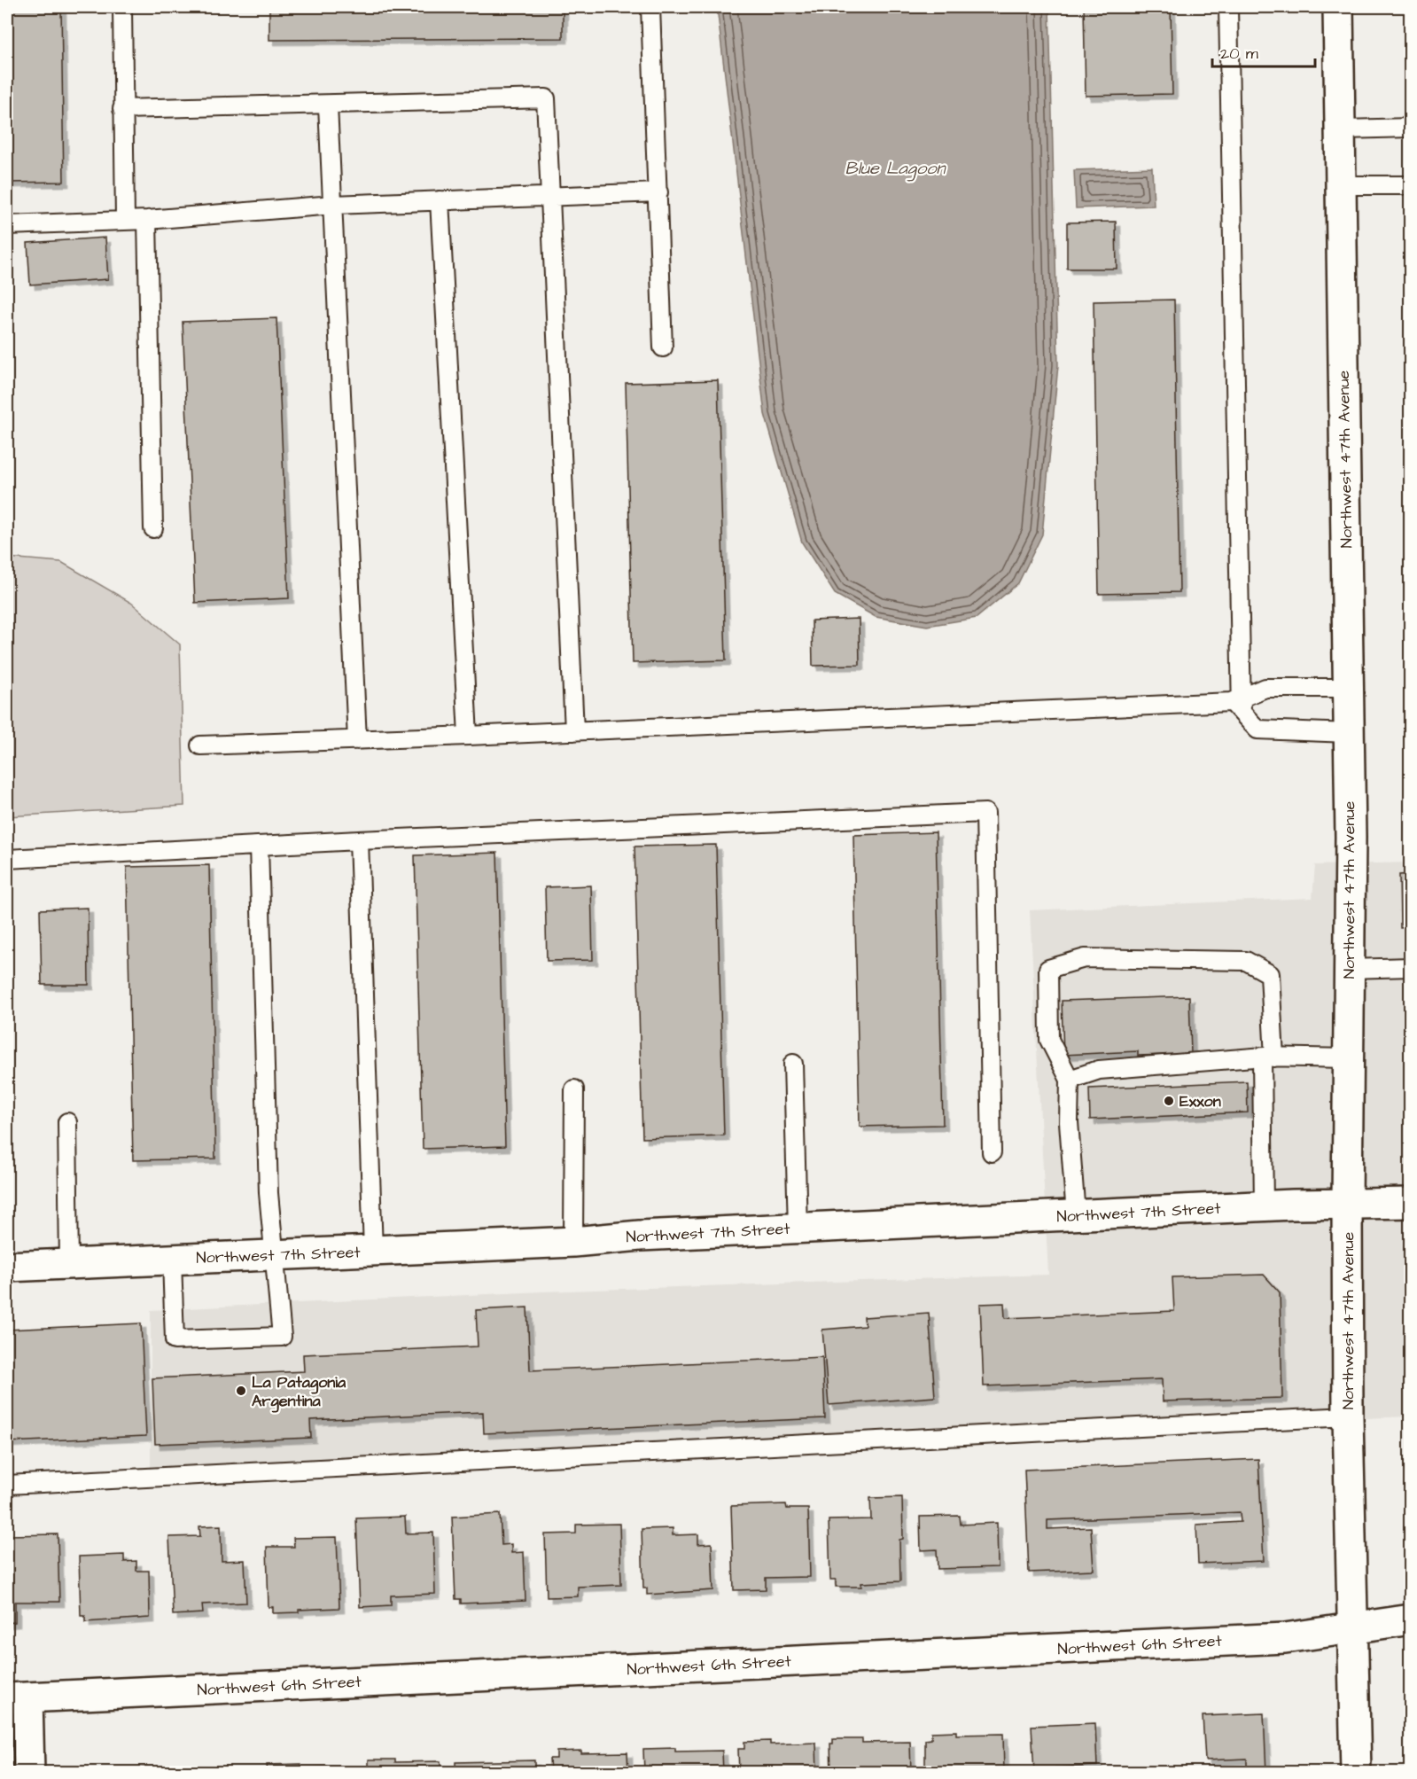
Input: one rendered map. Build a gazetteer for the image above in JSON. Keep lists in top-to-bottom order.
{
  "streets": {
    "street": ["Northwest 47th Avenue", "Northwest 7th Street", "Northwest 6th Street"]
  },
  "crossings": [
    ["Northwest 47th Avenue", "Northwest 7th Street"],
    ["Northwest 47th Avenue", "Northwest 6th Street"]
  ],
  "water": ["Blue Lagoon"],
  "places": ["Exxon", "La Patagonia Argentina"],
  "scale_bar": "20 m"
}
